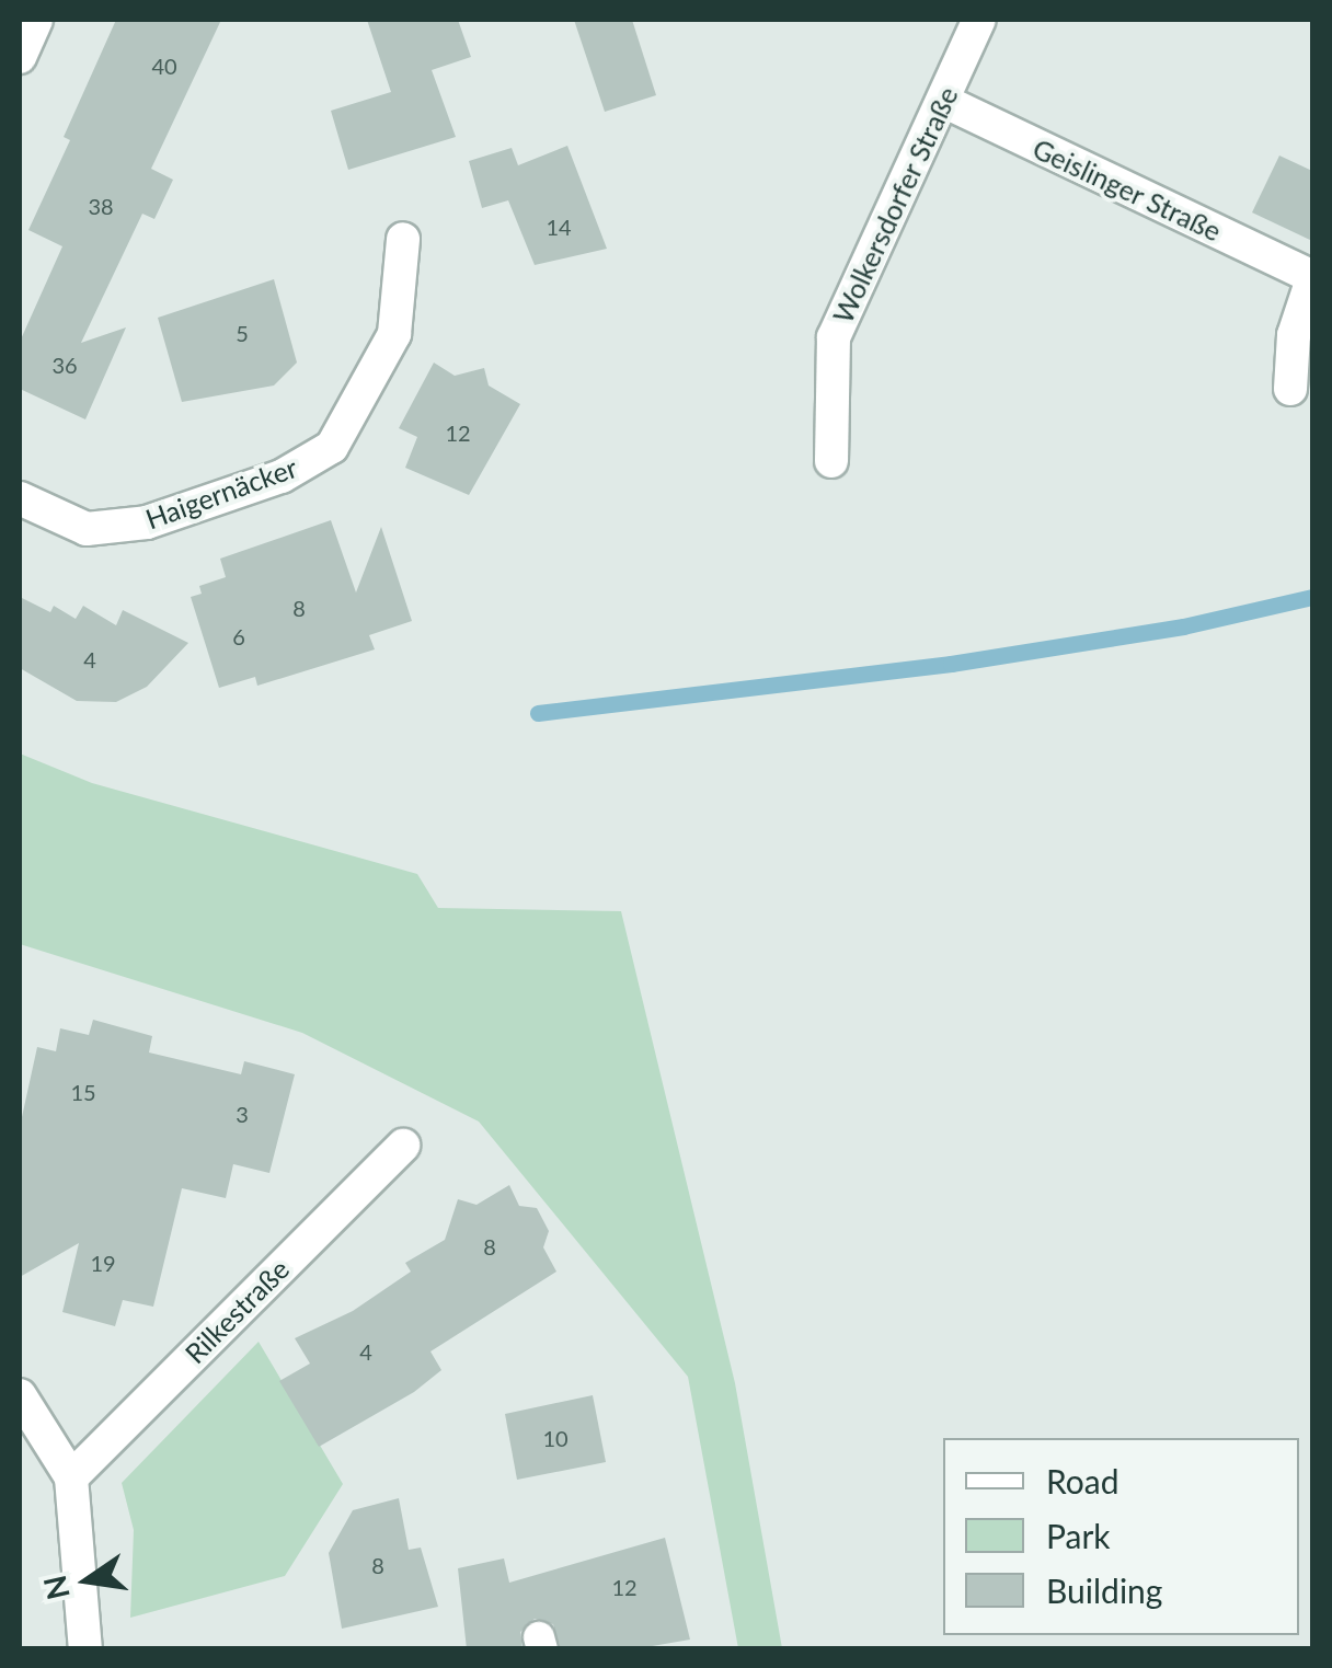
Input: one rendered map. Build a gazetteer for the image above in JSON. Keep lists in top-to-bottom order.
{
  "streets": {
    "street": [
      "Geislinger Straße",
      "Wolkersdorfer Straße",
      "Haigernäcker",
      "Rilkestraße"
    ]
  },
  "crossings": [
    ["Geislinger Straße", "Wolkersdorfer Straße"]
  ],
  "house_numbers": [
    "40",
    "38",
    "14",
    "5",
    "36",
    "12",
    "8",
    "6",
    "4",
    "15",
    "3",
    "8",
    "19",
    "4",
    "10",
    "8",
    "12"
  ],
  "legend": ["Road", "Park", "Building"],
  "north": "left"
}
